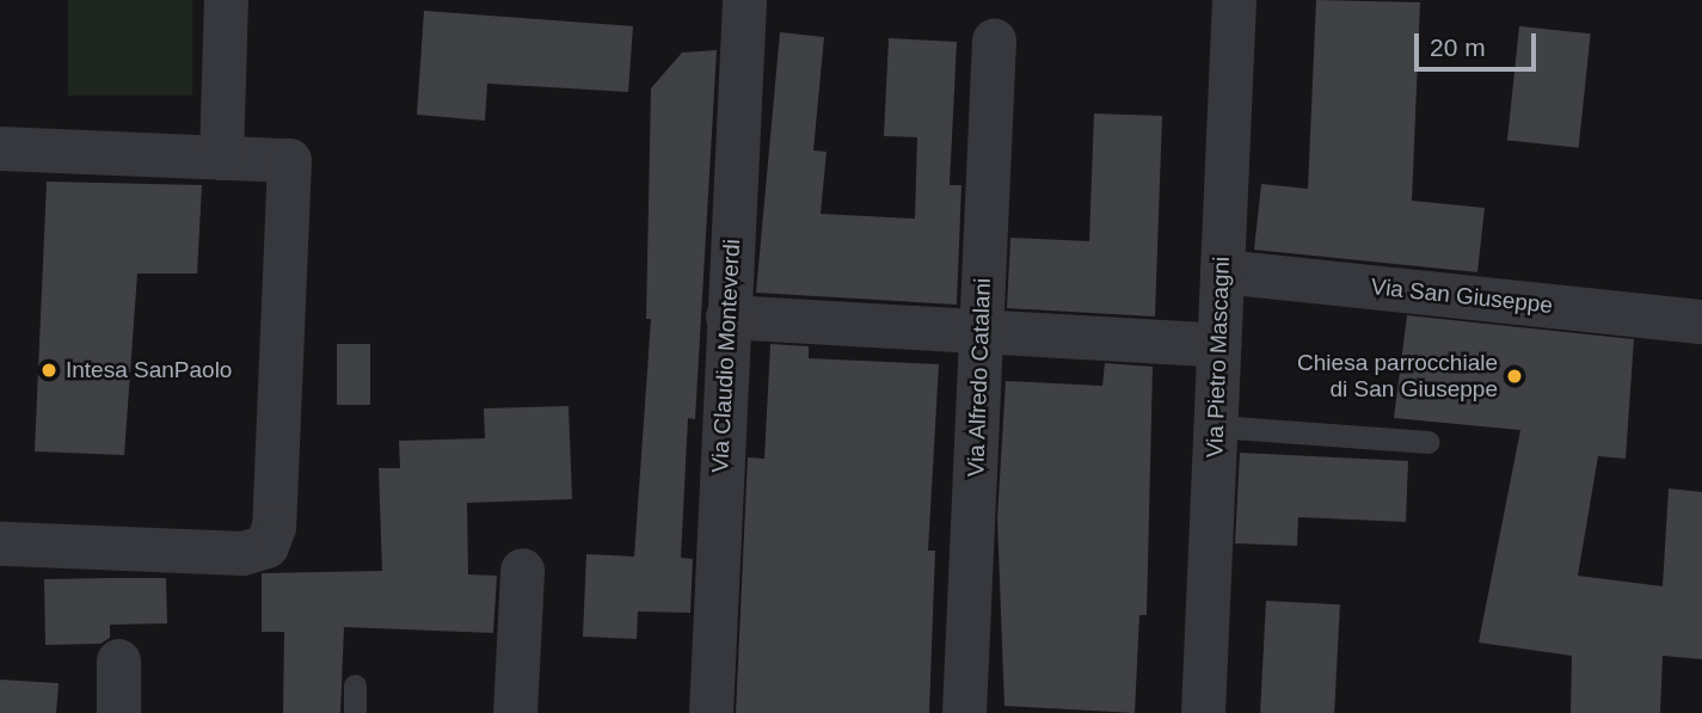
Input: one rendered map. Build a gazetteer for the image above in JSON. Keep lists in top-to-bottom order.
{
  "streets": {
    "street": [
      "Via San Giuseppe",
      "Via Claudio Monteverdi",
      "Via Pietro Mascagni",
      "Via Alfredo Catalani"
    ]
  },
  "crossings": [
    ["Via San Giuseppe", "Via Pietro Mascagni"]
  ],
  "places": ["Intesa SanPaolo", "Chiesa parrocchiale di San Giuseppe"],
  "scale_bar": "20 m"
}
